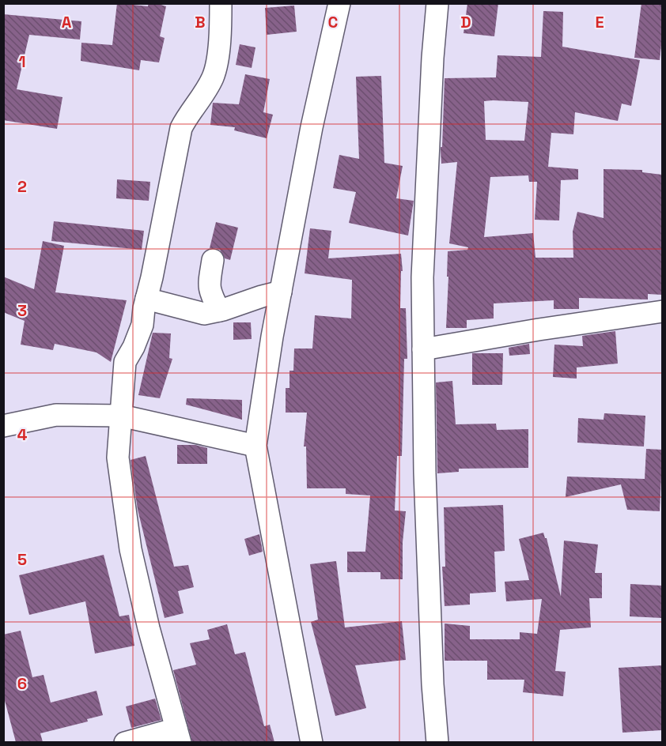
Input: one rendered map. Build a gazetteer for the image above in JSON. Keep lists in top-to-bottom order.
{
  "grid": {
    "columns": [
      "A",
      "B",
      "C",
      "D",
      "E"
    ],
    "rows": [
      "1",
      "2",
      "3",
      "4",
      "5",
      "6"
    ]
  }
}
